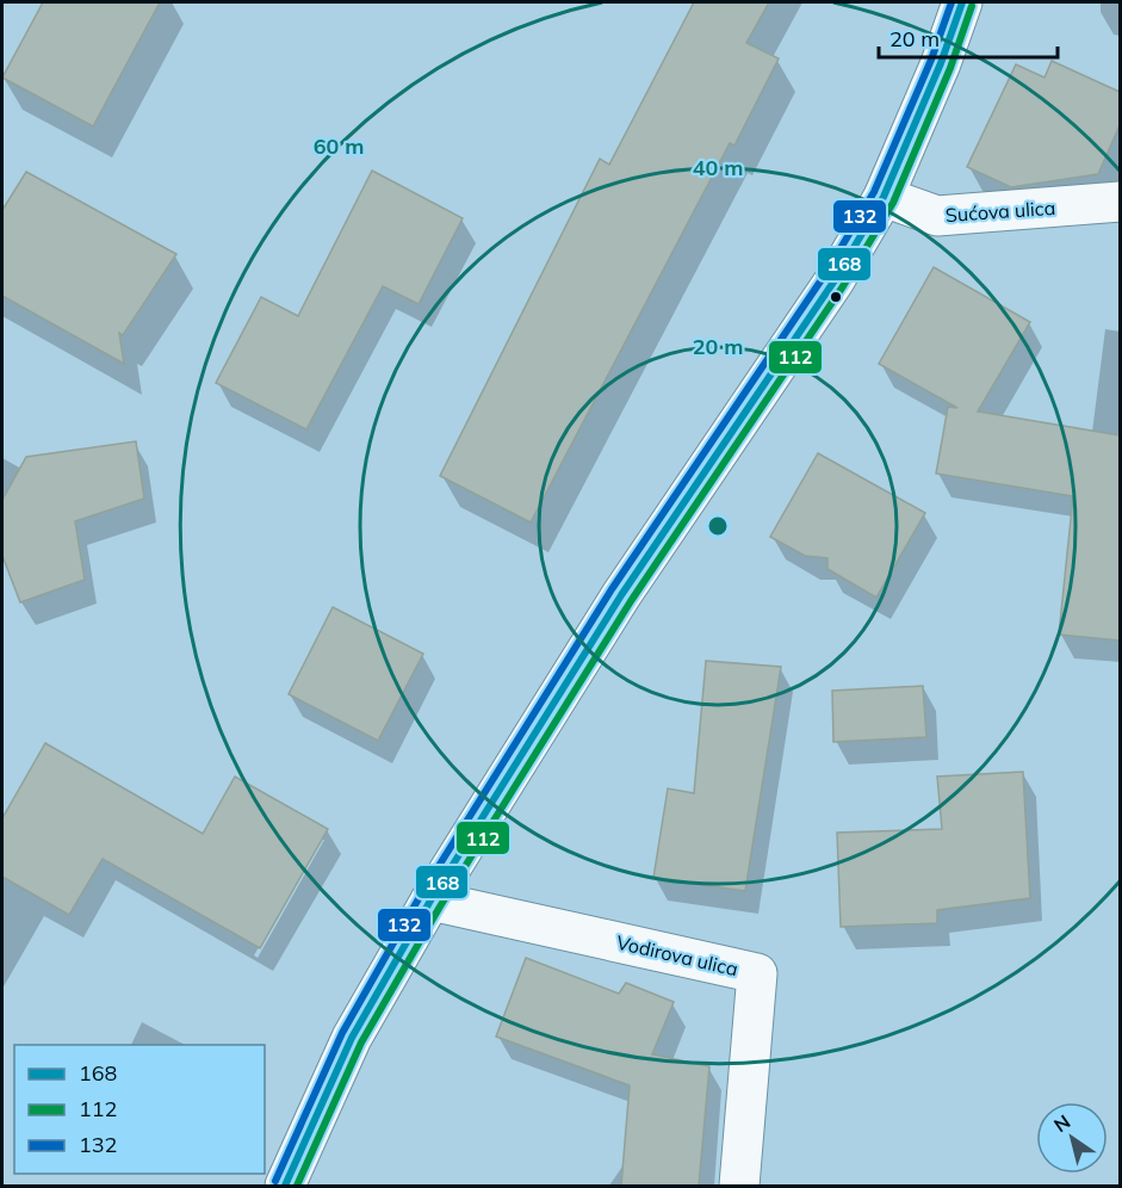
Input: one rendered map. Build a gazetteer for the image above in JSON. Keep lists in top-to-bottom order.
{
  "streets": {
    "street": ["Sućova ulica", "Vodirova ulica"]
  },
  "lines": ["transit line 168", "transit line 132", "transit line 112"],
  "legend": ["168", "112", "132"],
  "scale_bar": "20 m",
  "north": "top left",
  "rings": ["60 m", "40 m", "20 m"]
}
